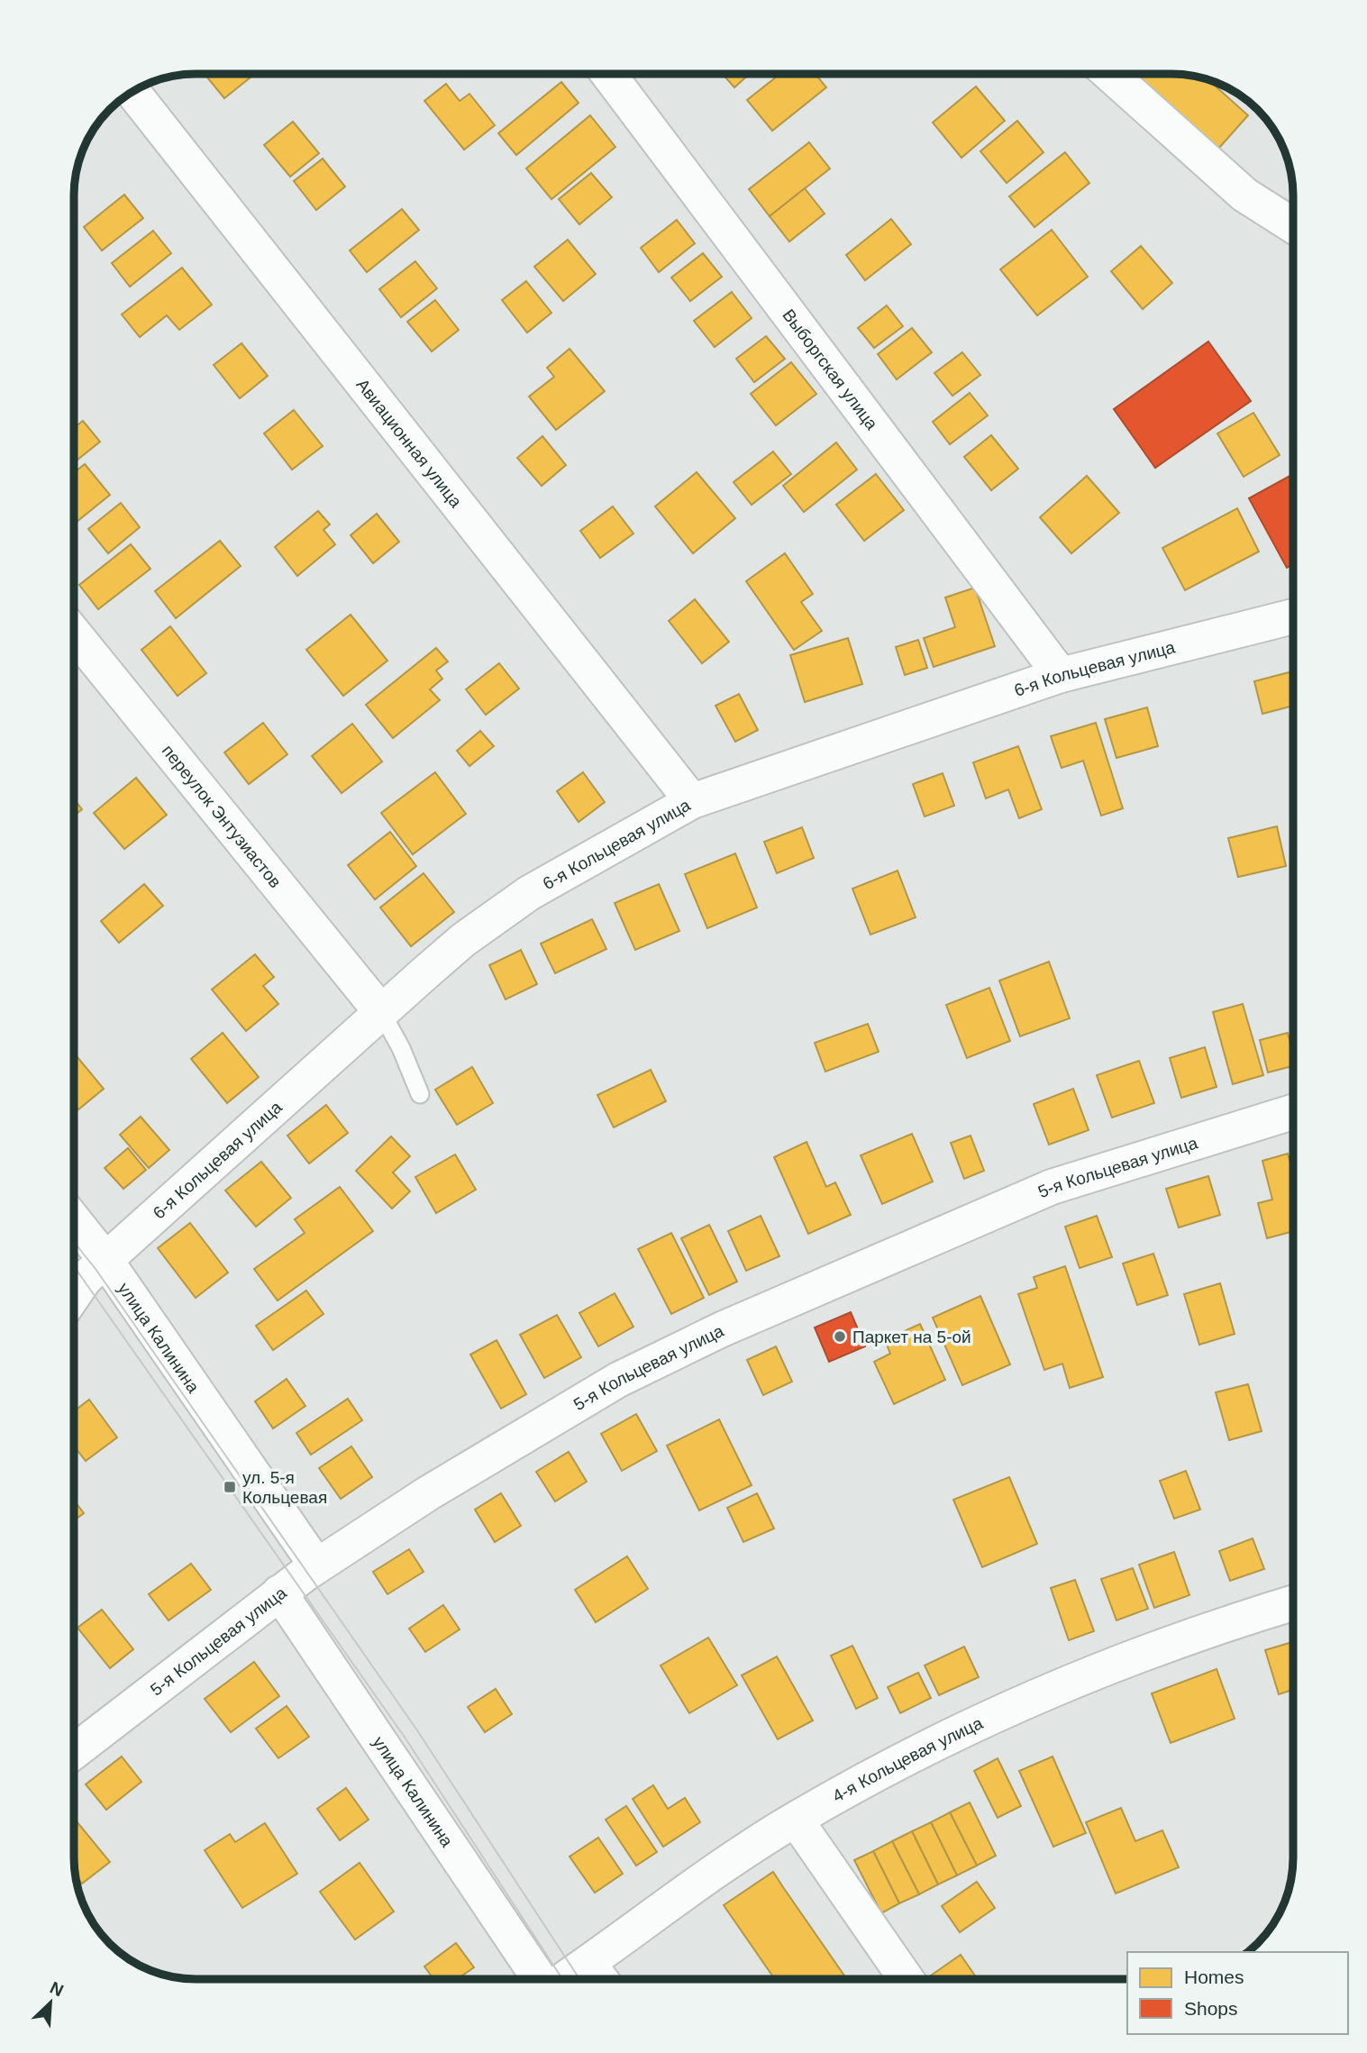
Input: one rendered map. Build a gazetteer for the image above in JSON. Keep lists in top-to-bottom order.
{
  "streets": {
    "street": [
      "Выборгская улица",
      "Авиационная улица",
      "6-я Кольцевая улица",
      "переулок Энтузиастов",
      "5-я Кольцевая улица",
      "улица Калинина",
      "4-я Кольцевая улица"
    ]
  },
  "crossings": [
    ["Выборгская улица", "6-я Кольцевая улица"],
    ["Авиационная улица", "6-я Кольцевая улица"],
    ["6-я Кольцевая улица", "переулок Энтузиастов"],
    ["6-я Кольцевая улица", "улица Калинина"],
    ["5-я Кольцевая улица", "улица Калинина"]
  ],
  "places": {
    "other": ["Паркет на 5-ой"],
    "transit": ["ул. 5-я Кольцевая"]
  },
  "legend": ["Homes", "Shops"],
  "north": "top right"
}
